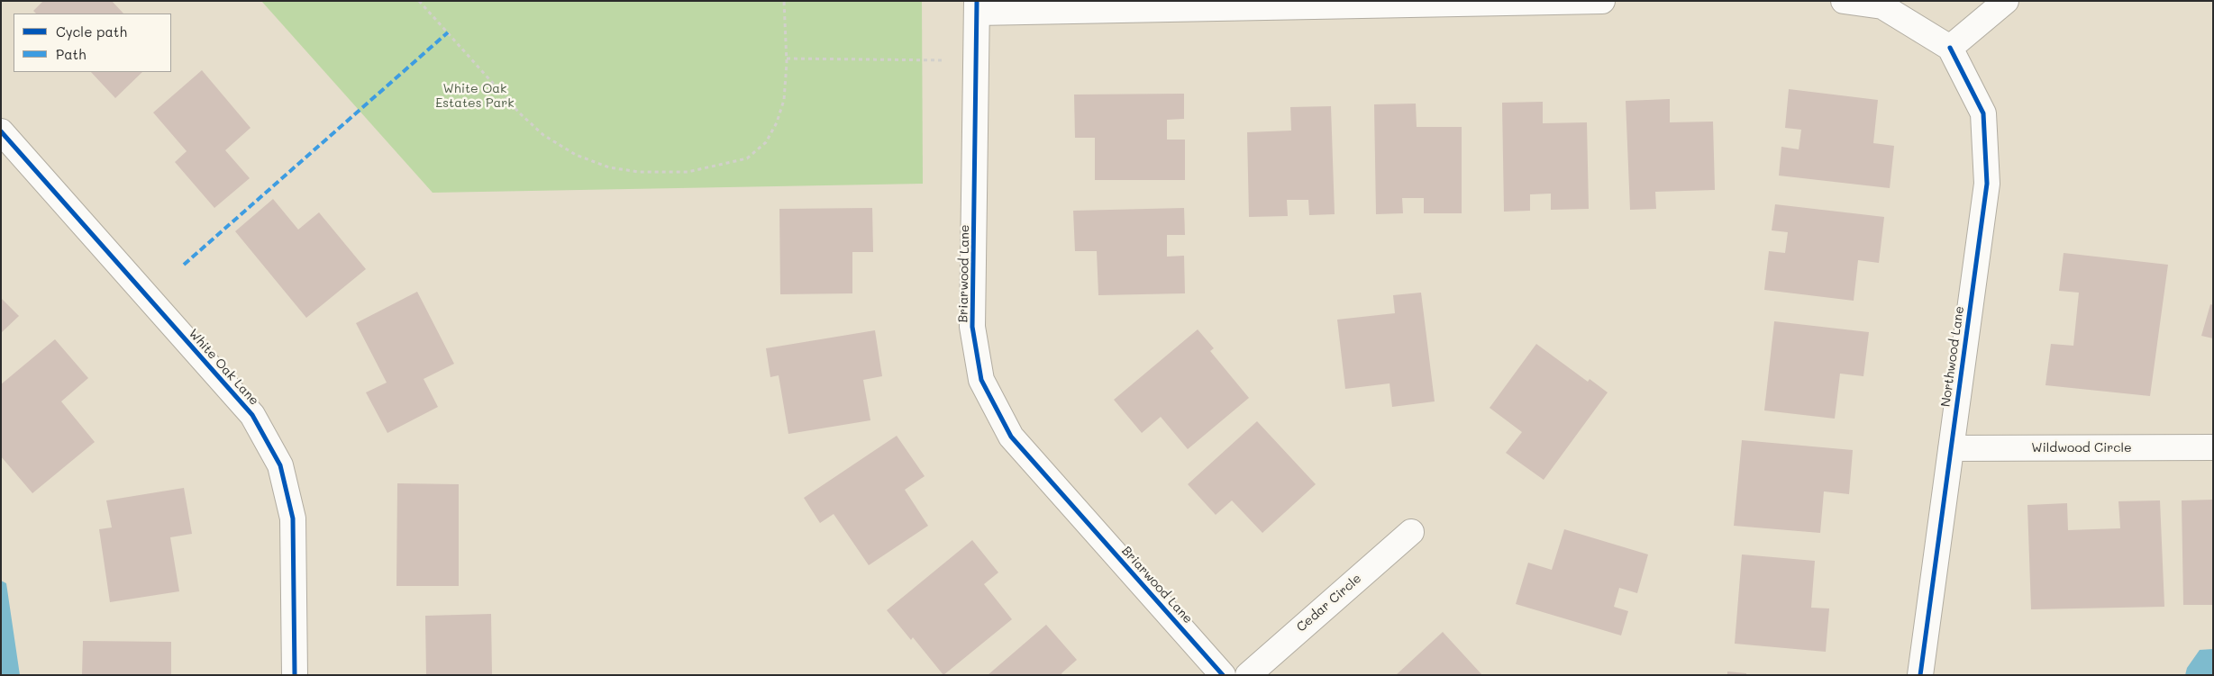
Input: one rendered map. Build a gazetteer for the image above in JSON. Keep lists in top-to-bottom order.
{
  "streets": {
    "street": [
      "Briarwood Lane",
      "Northwood Lane",
      "White Oak Lane",
      "Wildwood Circle",
      "Cedar Circle"
    ]
  },
  "crossings": [
    ["Northwood Lane", "Wildwood Circle"]
  ],
  "parks": ["White Oak Estates Park"],
  "legend": ["Cycle path", "Path"]
}
